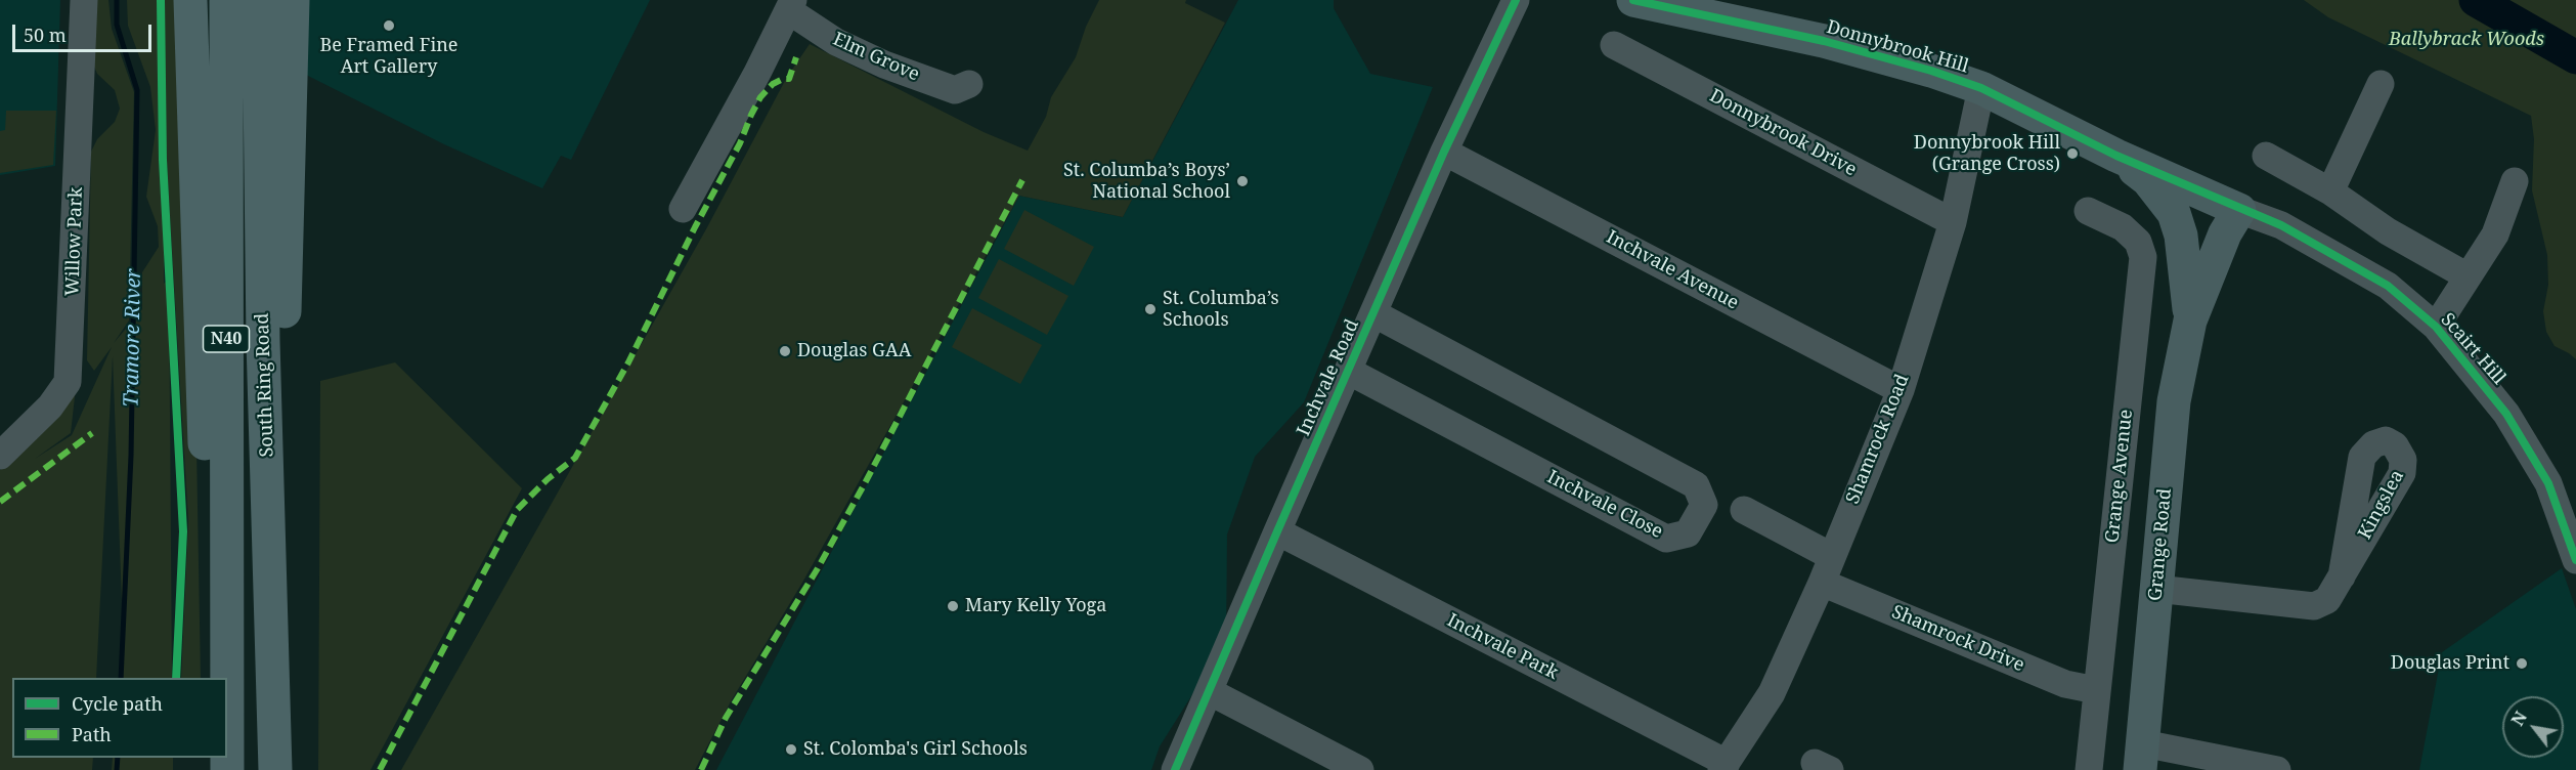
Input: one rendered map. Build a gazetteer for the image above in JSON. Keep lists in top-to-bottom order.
{
  "streets": {
    "highway": ["N40", "South Ring Road"],
    "main road": ["Donnybrook Hill", "Grange Road"],
    "street": [
      "Elm Grove",
      "Donnybrook Drive",
      "Willow Park",
      "Inchvale Avenue",
      "Scairt Hill",
      "Inchvale Road",
      "Shamrock Road",
      "Grange Avenue",
      "Inchvale Close",
      "Shamrock Drive",
      "Inchvale Park"
    ]
  },
  "crossings": [
    ["Donnybrook Hill", "Scairt Hill"],
    ["Donnybrook Hill", "Shamrock Road"],
    ["Donnybrook Hill", "Grange Road"],
    ["Donnybrook Drive", "Shamrock Road"],
    ["Inchvale Avenue", "Inchvale Road"],
    ["Inchvale Avenue", "Shamrock Road"],
    ["Scairt Hill", "Grange Road"],
    ["Inchvale Road", "Inchvale Close"],
    ["Inchvale Road", "Inchvale Park"],
    ["Shamrock Road", "Shamrock Drive"],
    ["Shamrock Road", "Inchvale Park"],
    ["Grange Avenue", "Shamrock Drive"]
  ],
  "water": ["Tramore River"],
  "parks": ["Ballybrack Woods"],
  "places": [
    "Be Framed Fine Art Gallery",
    "Donnybrook Hill (Grange Cross)",
    "St. Columba’s Boys’ National School",
    "St. Columba’s Schools",
    "Douglas GAA",
    "Mary Kelly Yoga",
    "Douglas Print",
    "St. Colomba's Girl Schools"
  ],
  "legend": ["Cycle path", "Path"],
  "scale_bar": "50 m",
  "north": "top left"
}
